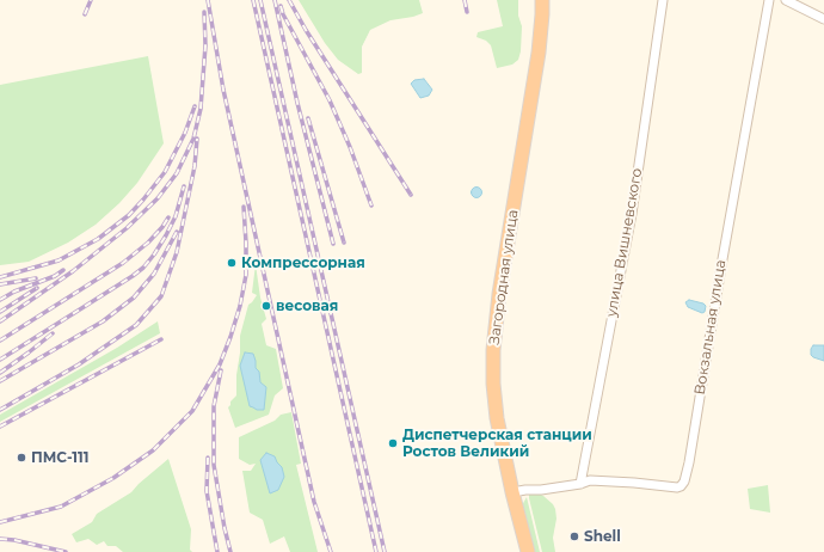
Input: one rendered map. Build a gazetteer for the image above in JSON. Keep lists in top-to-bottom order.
{
  "streets": {
    "highway": ["Загородная улица"],
    "street": ["улица Вишневского", "Вокзальная улица"]
  },
  "crossings": [
    ["улица Вишневского", "Вокзальная улица"],
    ["Загородная улица", "Вокзальная улица"]
  ],
  "places": [
    "Компрессорная",
    "весовая",
    "Диспетчерская станции Ростов Великий",
    "ПМС-111",
    "Shell"
  ]
}
